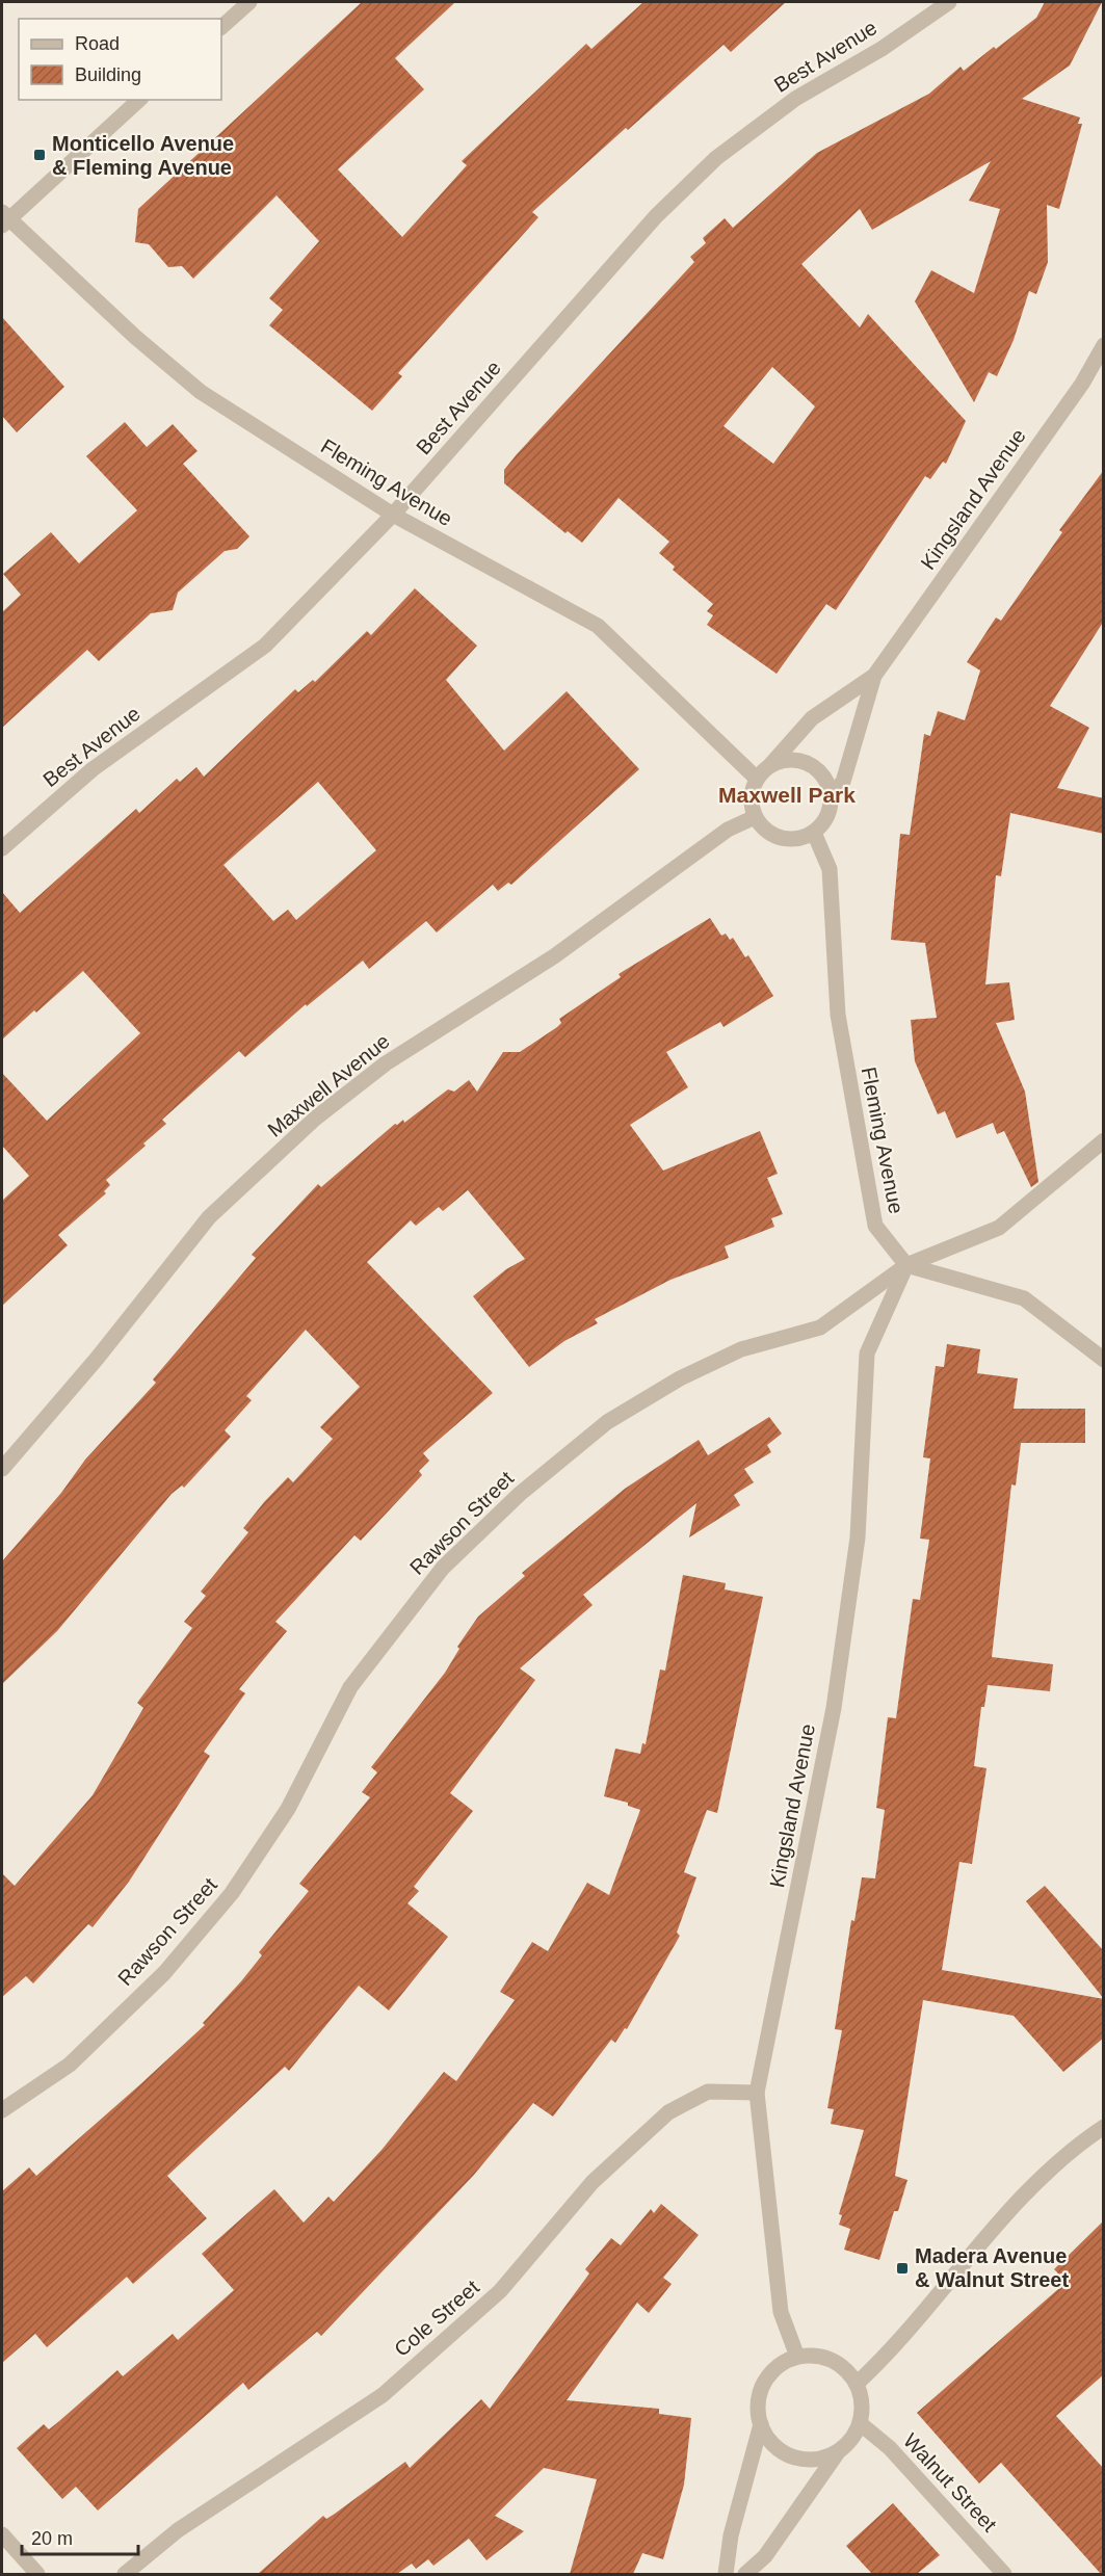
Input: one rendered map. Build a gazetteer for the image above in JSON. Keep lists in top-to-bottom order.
{
  "streets": {
    "street": [
      "Best Avenue",
      "Fleming Avenue",
      "Kingsland Avenue",
      "Maxwell Avenue",
      "Rawson Street",
      "Cole Street",
      "Walnut Street"
    ]
  },
  "crossings": [
    ["Best Avenue", "Fleming Avenue"],
    ["Fleming Avenue", "Kingsland Avenue"],
    ["Fleming Avenue", "Maxwell Avenue"],
    ["Fleming Avenue", "Rawson Street"],
    ["Kingsland Avenue", "Maxwell Avenue"],
    ["Kingsland Avenue", "Rawson Street"],
    ["Kingsland Avenue", "Cole Street"],
    ["Kingsland Avenue", "Walnut Street"]
  ],
  "districts": ["Maxwell Park"],
  "places": {
    "transit": ["Monticello Avenue & Fleming Avenue", "Madera Avenue & Walnut Street"]
  },
  "legend": ["Road", "Building"],
  "scale_bar": "20 m"
}
